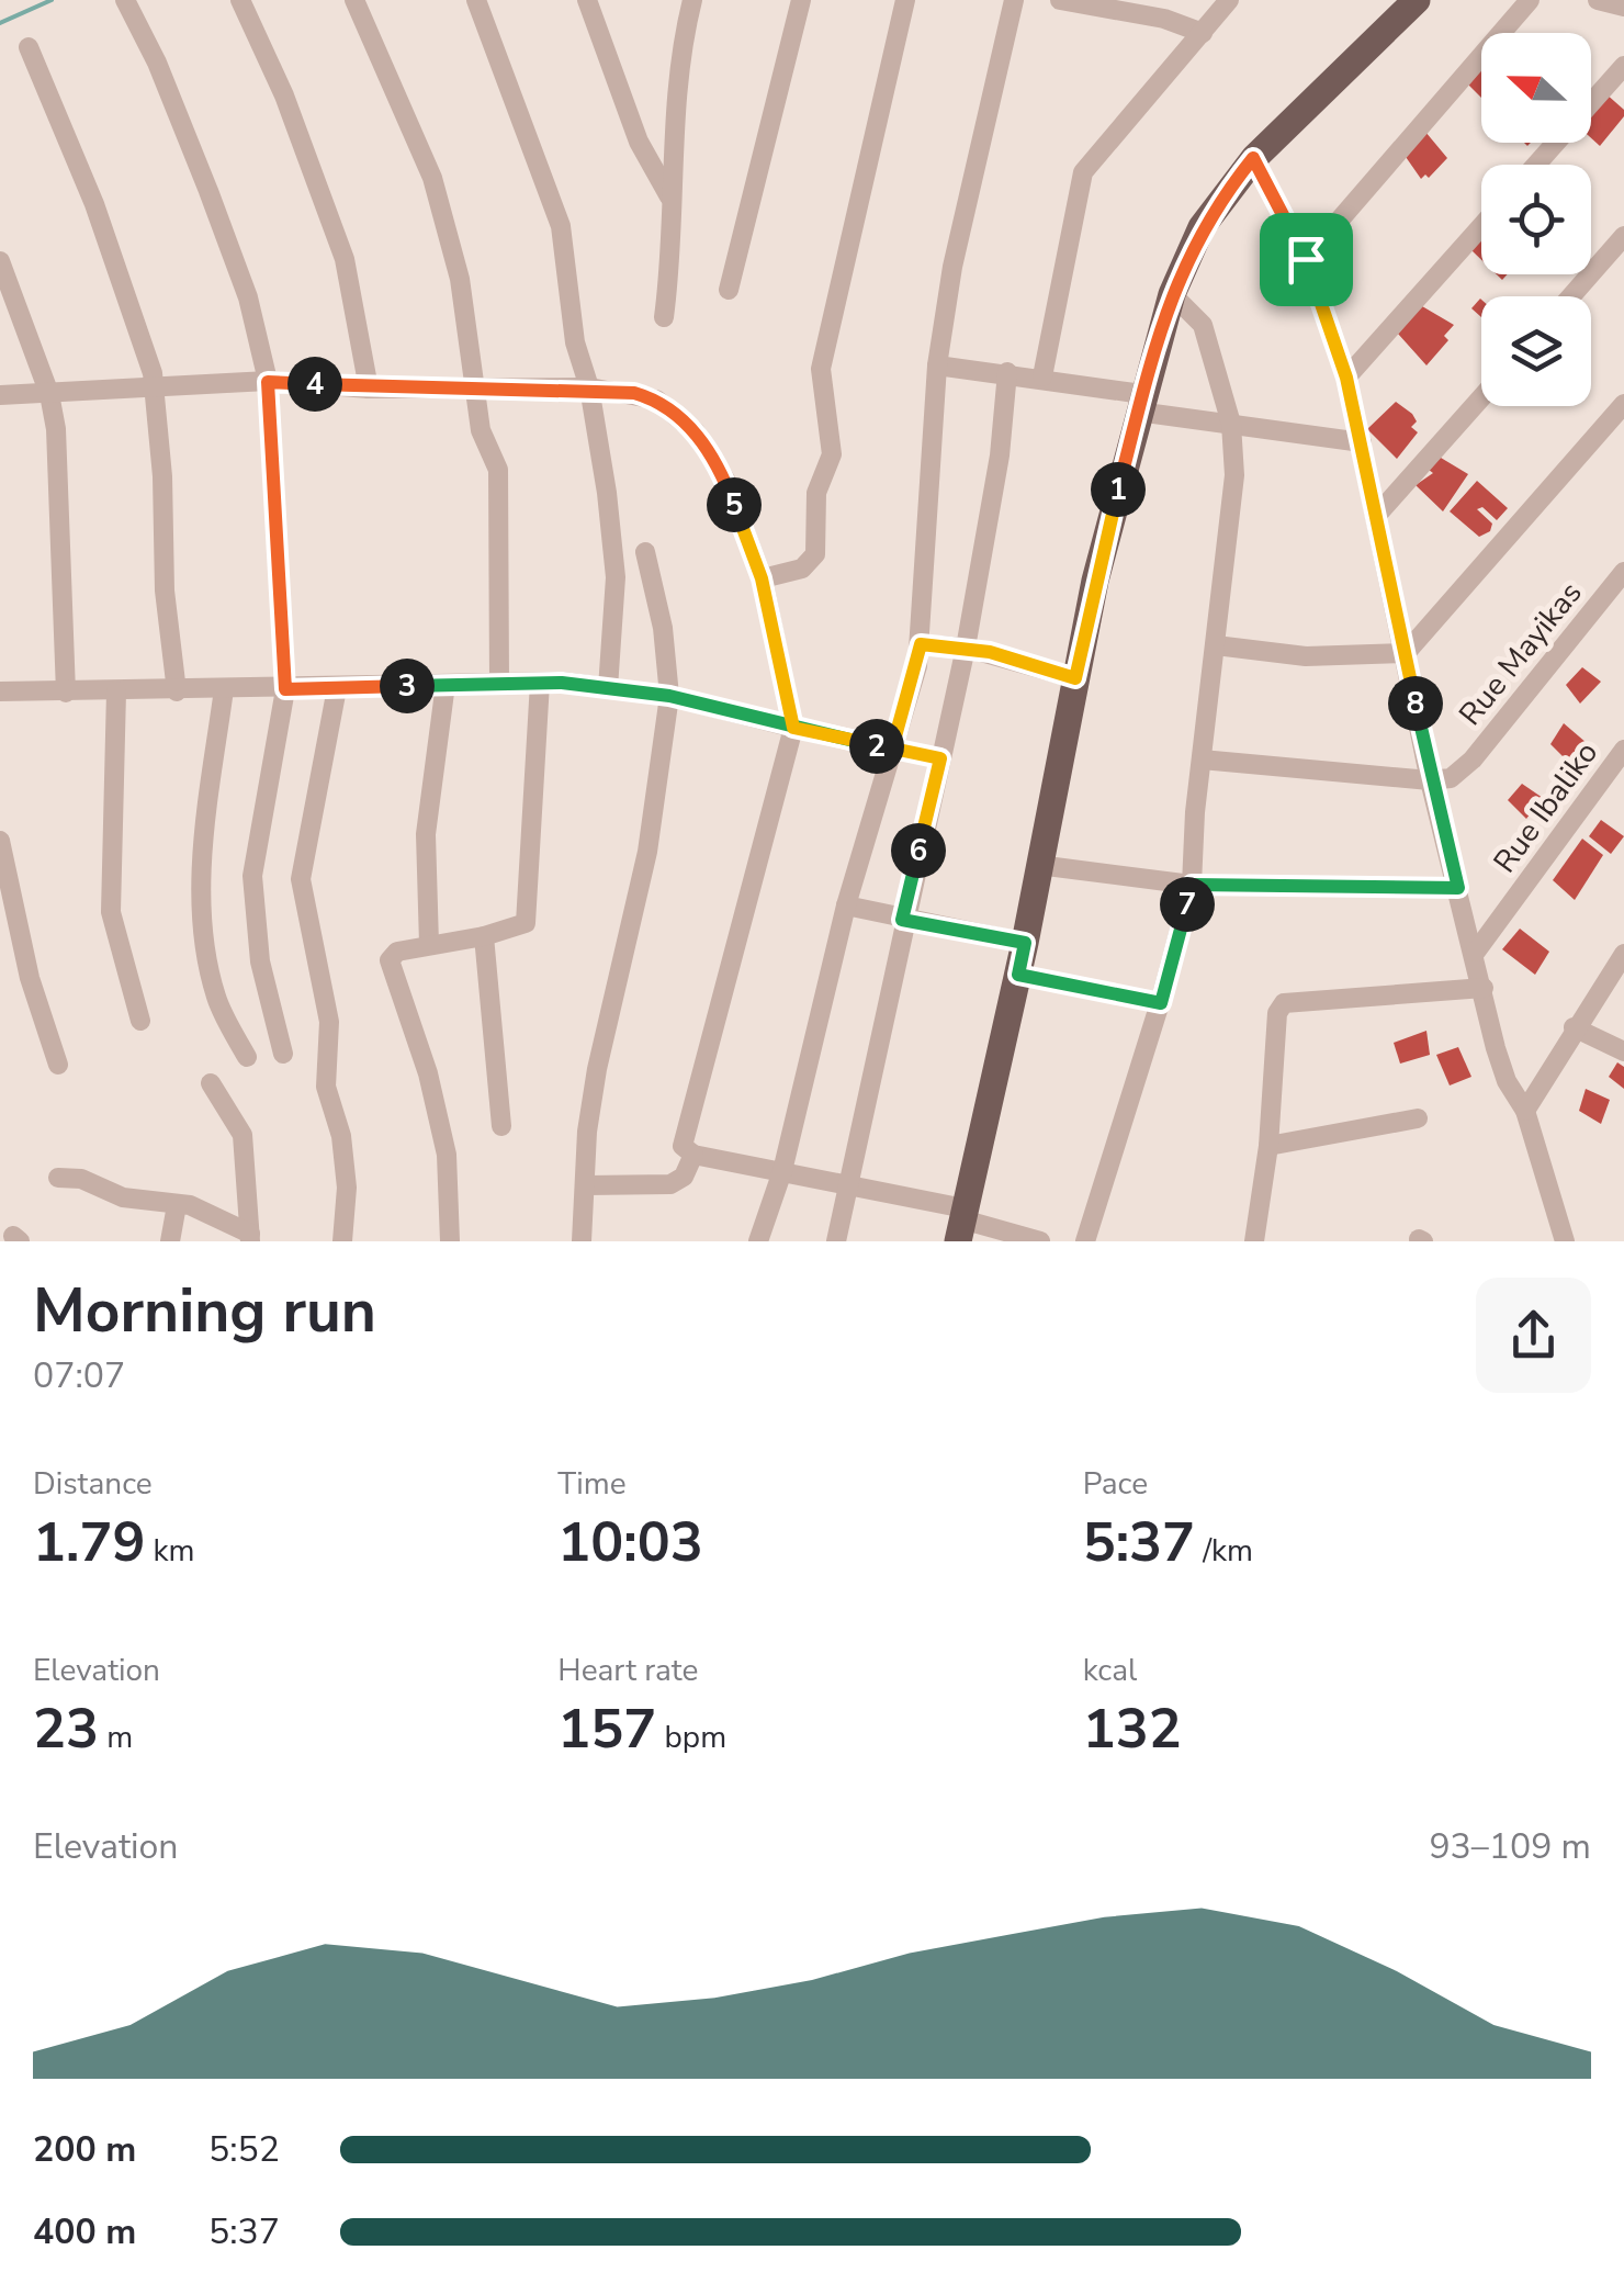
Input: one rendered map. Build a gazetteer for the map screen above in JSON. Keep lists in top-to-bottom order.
{
  "streets": {
    "street": ["Rue Mayikas", "Rue Ibaliko"]
  },
  "north": "left",
  "page": {
    "pins": [
      "4",
      "1",
      "5",
      "3",
      "8",
      "2",
      "6",
      "7"
    ],
    "heading": ["Morning run", "07:07"],
    "stats": [
      ["Distance", "1.79 km"],
      ["Time", "10:03"],
      ["Pace", "5:37 /km"],
      ["Elevation", "23 m"],
      ["Heart rate", "157 bpm"],
      ["kcal", "132"]
    ],
    "chart": ["Elevation", "93–109 m"],
    "list": [
      {
        "name": "200 m",
        "note": "5:52"
      },
      {
        "name": "400 m",
        "note": "5:37"
      }
    ]
  }
}
